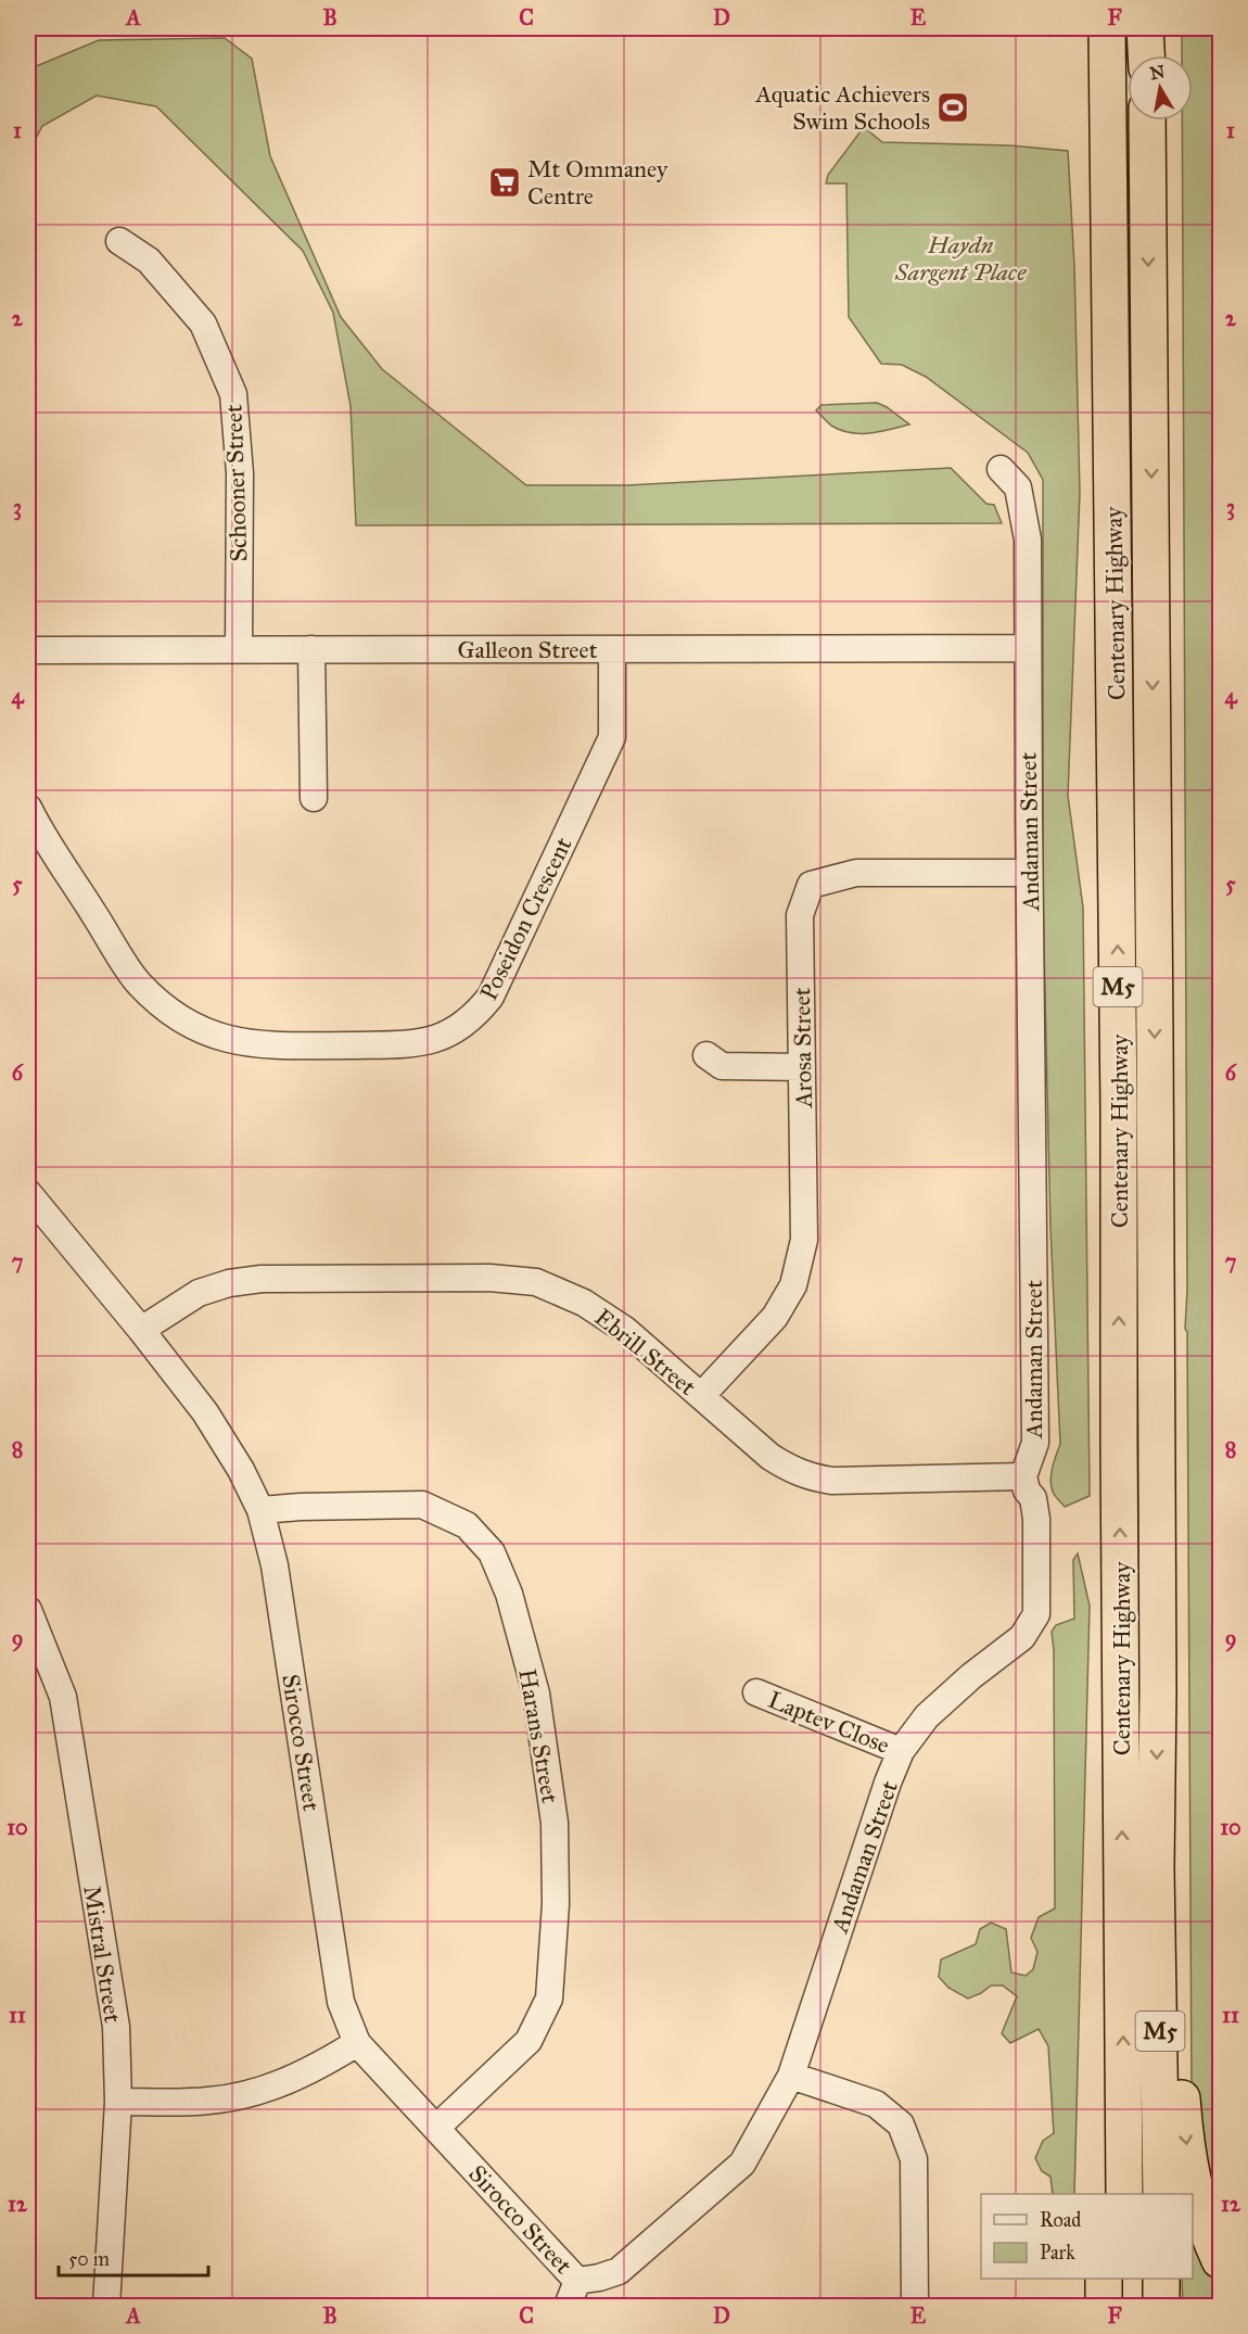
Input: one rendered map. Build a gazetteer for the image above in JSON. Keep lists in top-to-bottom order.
{
  "streets": {
    "highway": ["Centenary Highway", "M5"],
    "street": [
      "Schooner Street",
      "Galleon Street",
      "Andaman Street",
      "Poseidon Crescent",
      "Arosa Street",
      "Ebrill Street",
      "Laptev Close",
      "Harans Street",
      "Sirocco Street",
      "Mistral Street"
    ]
  },
  "crossings": [
    ["Schooner Street", "Galleon Street"],
    ["Galleon Street", "Andaman Street"],
    ["Galleon Street", "Poseidon Crescent"],
    ["Andaman Street", "Arosa Street"],
    ["Andaman Street", "Ebrill Street"],
    ["Andaman Street", "Laptev Close"],
    ["Andaman Street", "Sirocco Street"],
    ["Arosa Street", "Ebrill Street"],
    ["Ebrill Street", "Sirocco Street"],
    ["Harans Street", "Sirocco Street"]
  ],
  "parks": ["Haydn Sargent Place"],
  "places": {
    "sports": ["Aquatic Achievers Swim Schools"],
    "supermarket": ["Mt Ommaney Centre"]
  },
  "legend": ["Road", "Park"],
  "scale_bar": "50 m",
  "north": "top",
  "grid": {
    "columns": [
      "A",
      "B",
      "C",
      "D",
      "E",
      "F"
    ],
    "rows": [
      "1",
      "2",
      "3",
      "4",
      "5",
      "6",
      "7",
      "8",
      "9",
      "10",
      "11",
      "12"
    ]
  }
}
